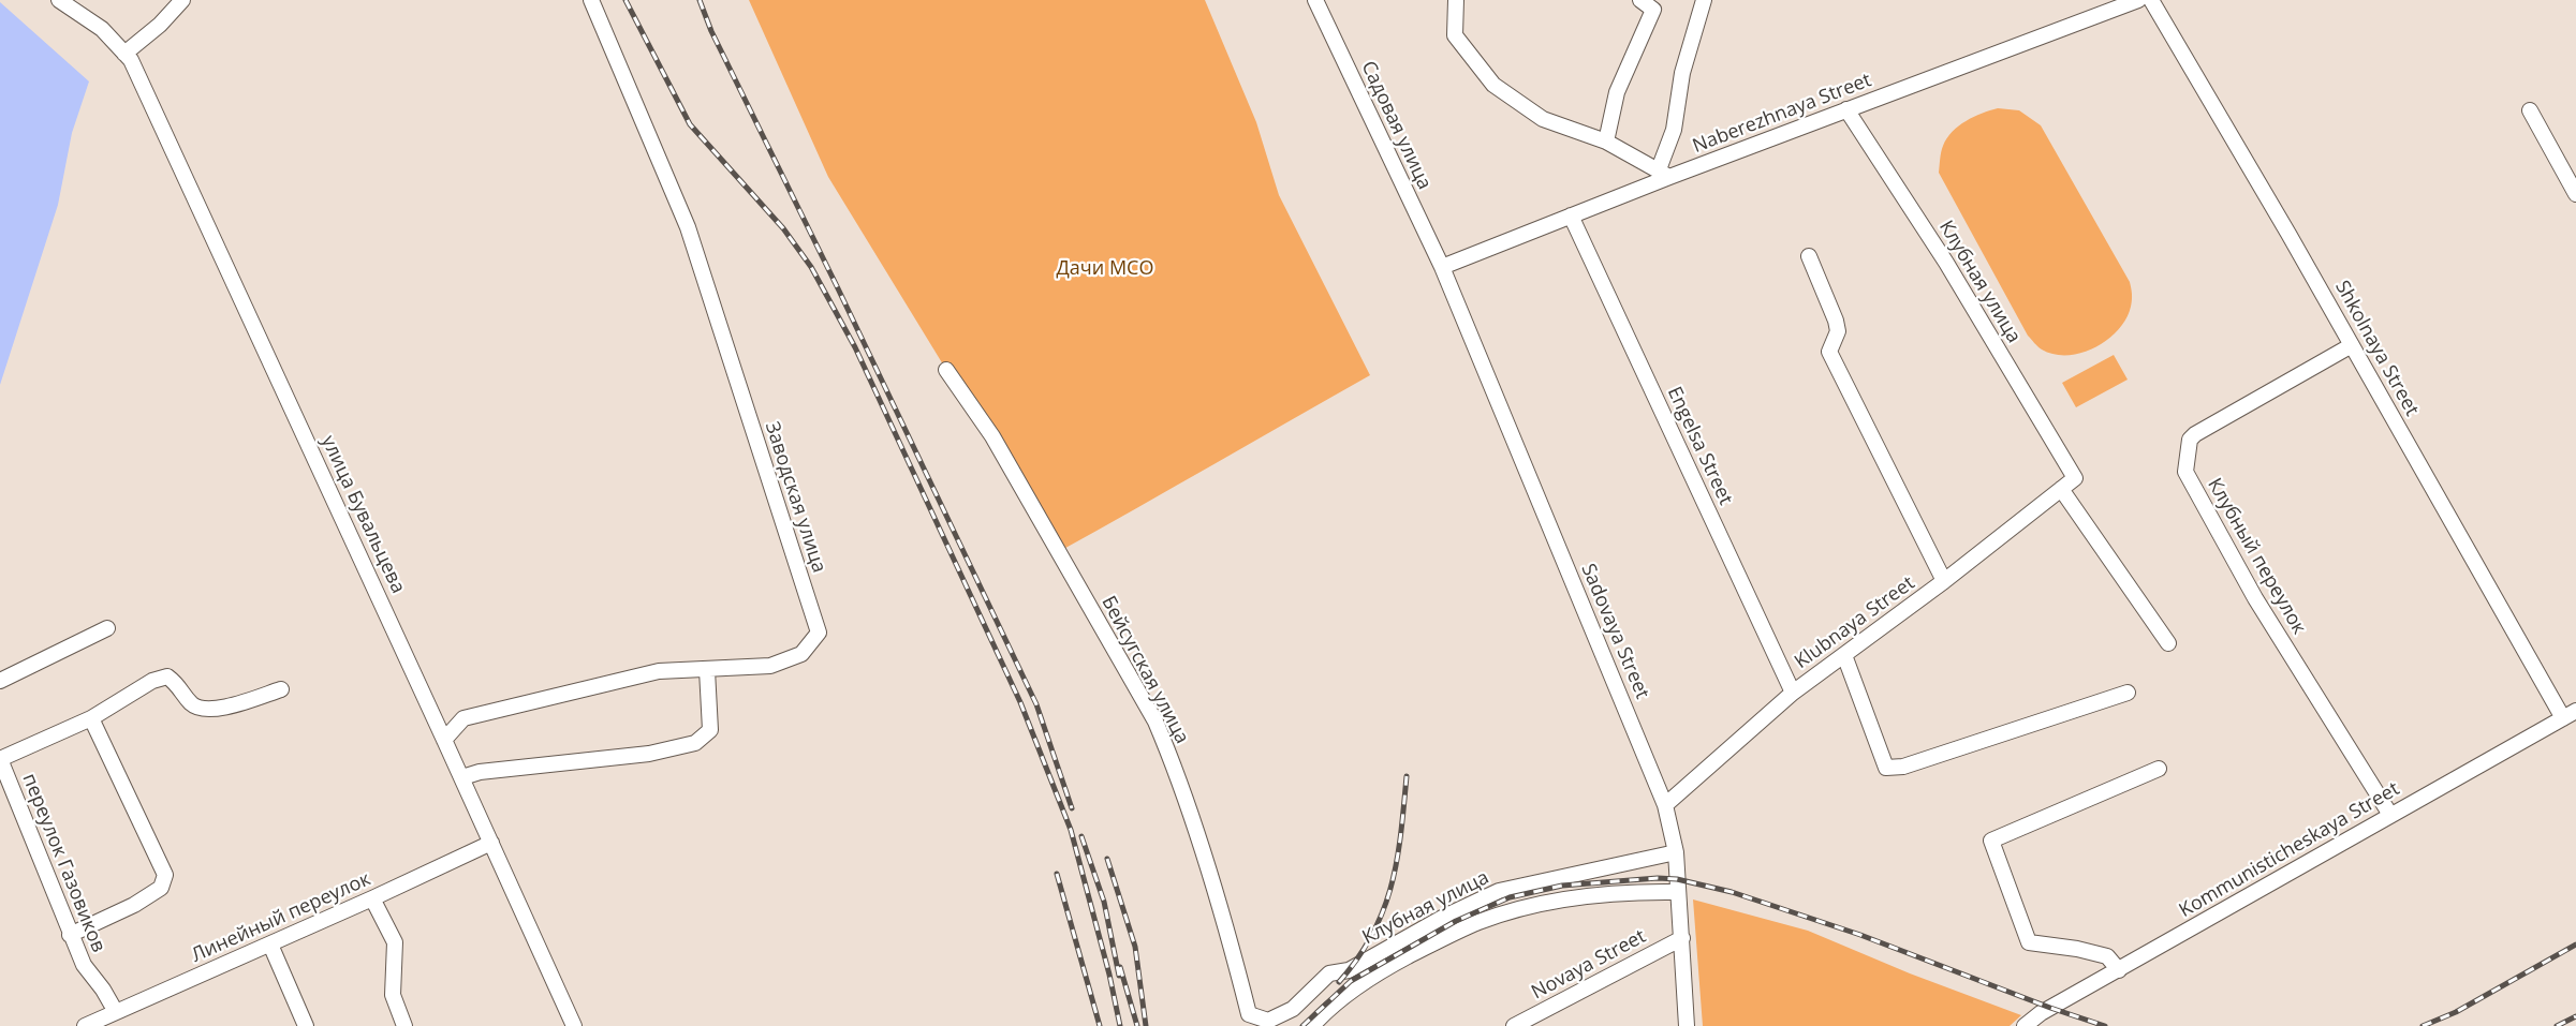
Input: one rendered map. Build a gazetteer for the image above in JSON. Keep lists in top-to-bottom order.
{
  "streets": {
    "street": [
      "Naberezhnaya Street",
      "Садовая улица",
      "Клубная улица",
      "Shkolnaya Street",
      "Engelsa Street",
      "Заводская улица",
      "улица Бувальцева",
      "Клубный переулок",
      "Klubnaya Street",
      "Sadovaya Street",
      "Бейсугская улица",
      "Kommunisticheskaya Street",
      "переулок Газовиков",
      "Линейный переулок",
      "Novaya Street"
    ]
  },
  "crossings": [
    ["Naberezhnaya Street", "Садовая улица"],
    ["Naberezhnaya Street", "Клубная улица"],
    ["Naberezhnaya Street", "Engelsa Street"],
    ["Naberezhnaya Street", "Sadovaya Street"],
    ["Садовая улица", "Sadovaya Street"],
    ["Клубная улица", "Klubnaya Street"],
    ["Клубная улица", "Sadovaya Street"],
    ["Клубная улица", "Бейсугская улица"],
    ["Shkolnaya Street", "Клубный переулок"],
    ["Shkolnaya Street", "Kommunisticheskaya Street"],
    ["Engelsa Street", "Klubnaya Street"],
    ["Заводская улица", "улица Бувальцева"],
    ["улица Бувальцева", "Линейный переулок"],
    ["Клубный переулок", "Kommunisticheskaya Street"],
    ["Klubnaya Street", "Sadovaya Street"],
    ["Sadovaya Street", "Novaya Street"],
    ["переулок Газовиков", "Линейный переулок"]
  ],
  "parks": ["Дачи МСО"]
}
